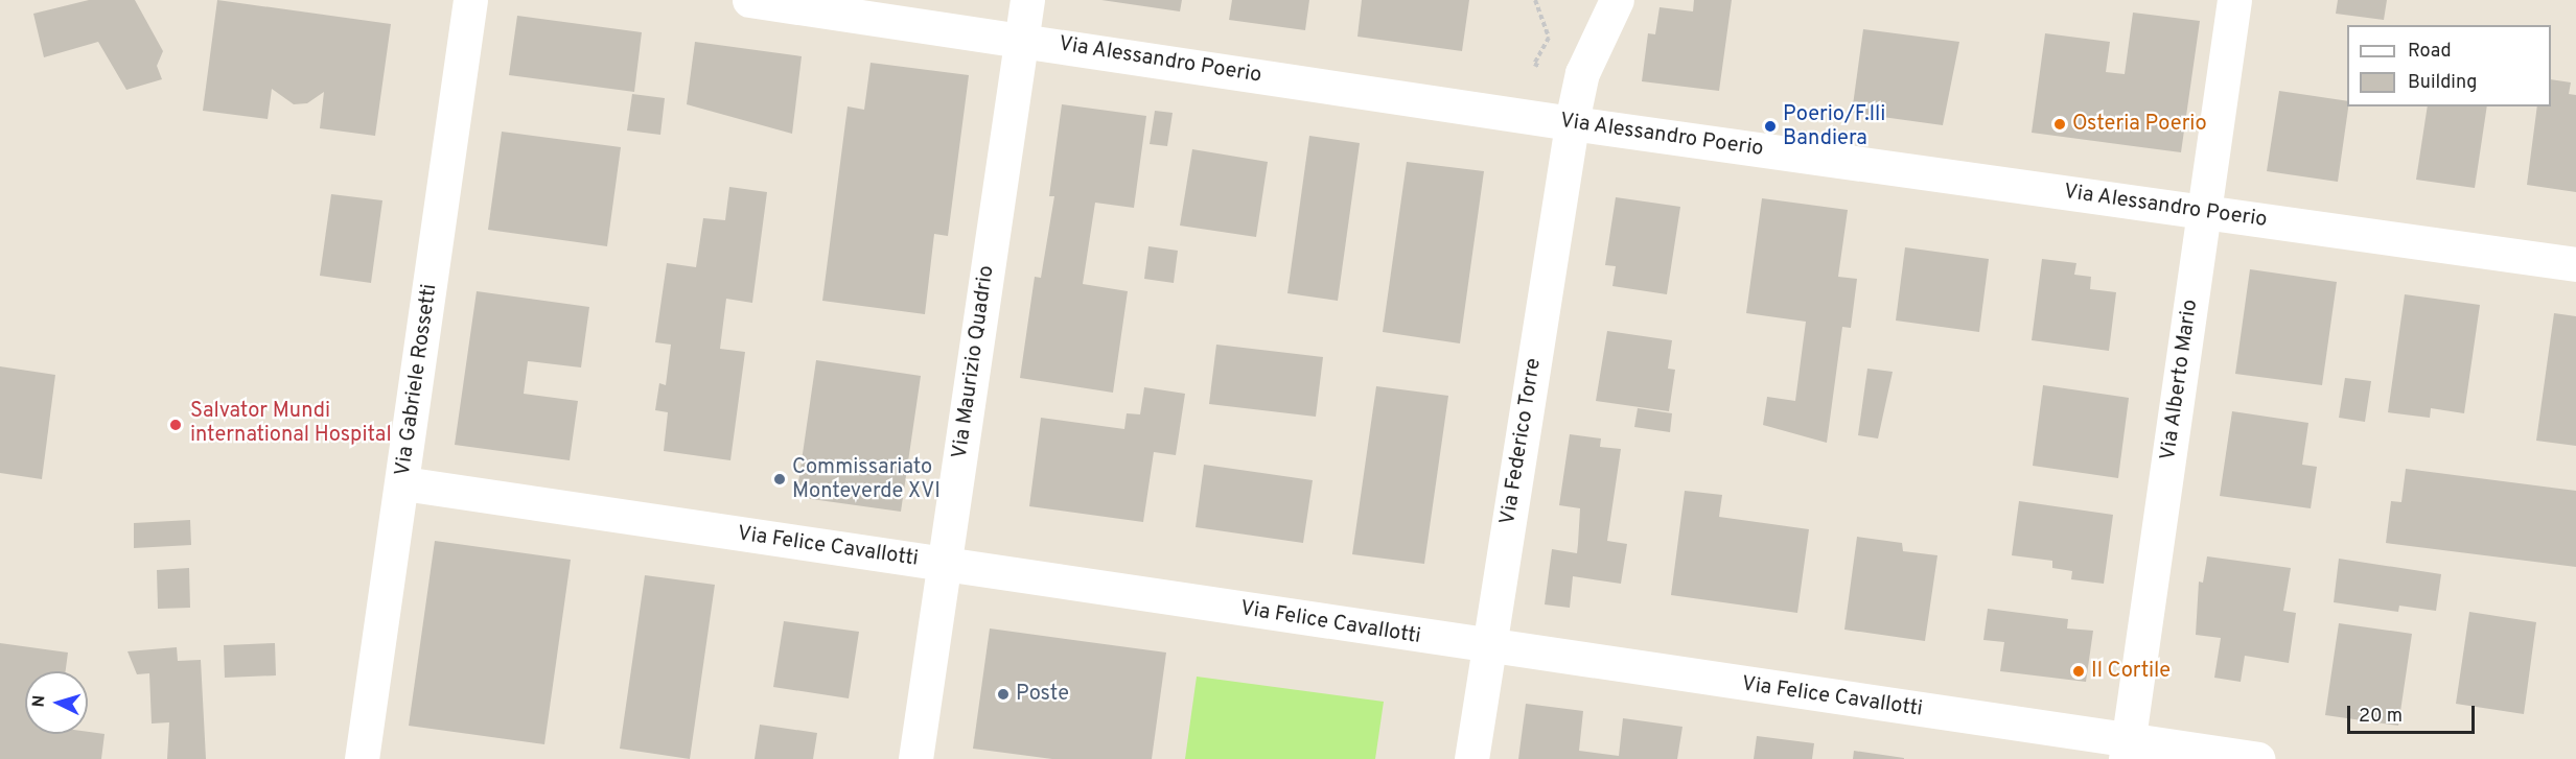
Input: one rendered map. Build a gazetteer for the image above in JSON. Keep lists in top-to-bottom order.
{
  "streets": {
    "street": [
      "Via Alessandro Poerio",
      "Via Maurizio Quadrio",
      "Via Gabriele Rossetti",
      "Via Alberto Mario",
      "Via Federico Torre",
      "Via Felice Cavallotti"
    ]
  },
  "crossings": [
    ["Via Alessandro Poerio", "Via Maurizio Quadrio"],
    ["Via Alessandro Poerio", "Via Alberto Mario"],
    ["Via Alessandro Poerio", "Via Federico Torre"],
    ["Via Maurizio Quadrio", "Via Felice Cavallotti"],
    ["Via Gabriele Rossetti", "Via Felice Cavallotti"],
    ["Via Alberto Mario", "Via Felice Cavallotti"],
    ["Via Federico Torre", "Via Felice Cavallotti"]
  ],
  "places": [
    "Osteria Poerio",
    "Poerio/F.lli Bandiera",
    "Salvator Mundi international Hospital",
    "Commissariato Monteverde XVI",
    "Il Cortile",
    "Poste"
  ],
  "legend": ["Road", "Building"],
  "scale_bar": "20 m",
  "north": "left"
}
